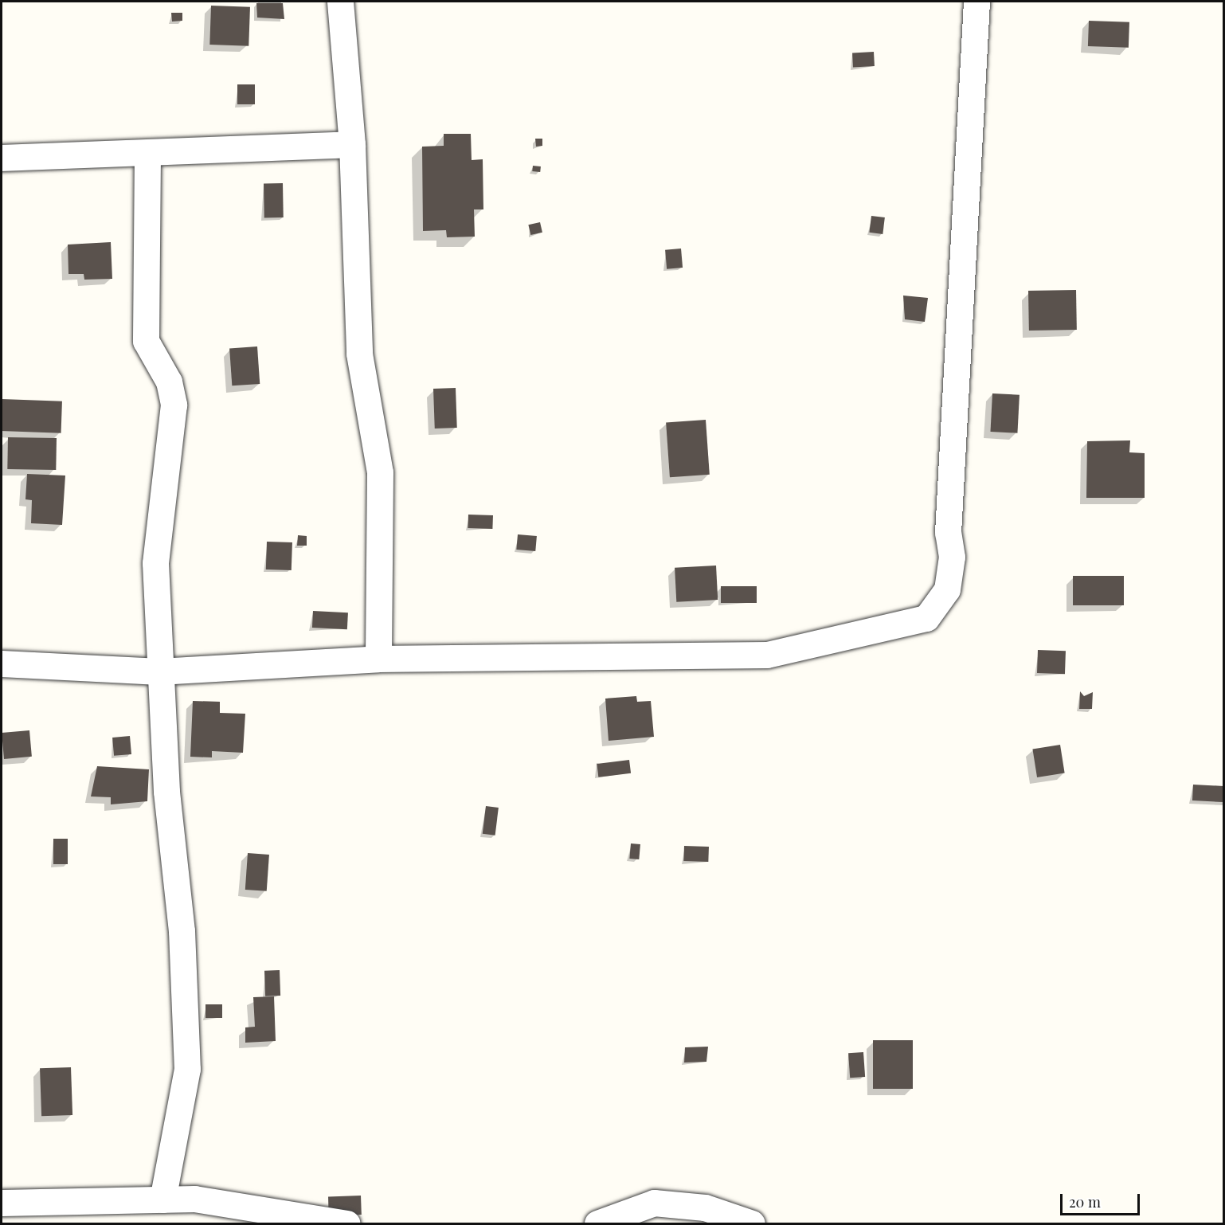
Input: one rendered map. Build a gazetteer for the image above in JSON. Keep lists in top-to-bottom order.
{
  "scale_bar": "20 m"
}
